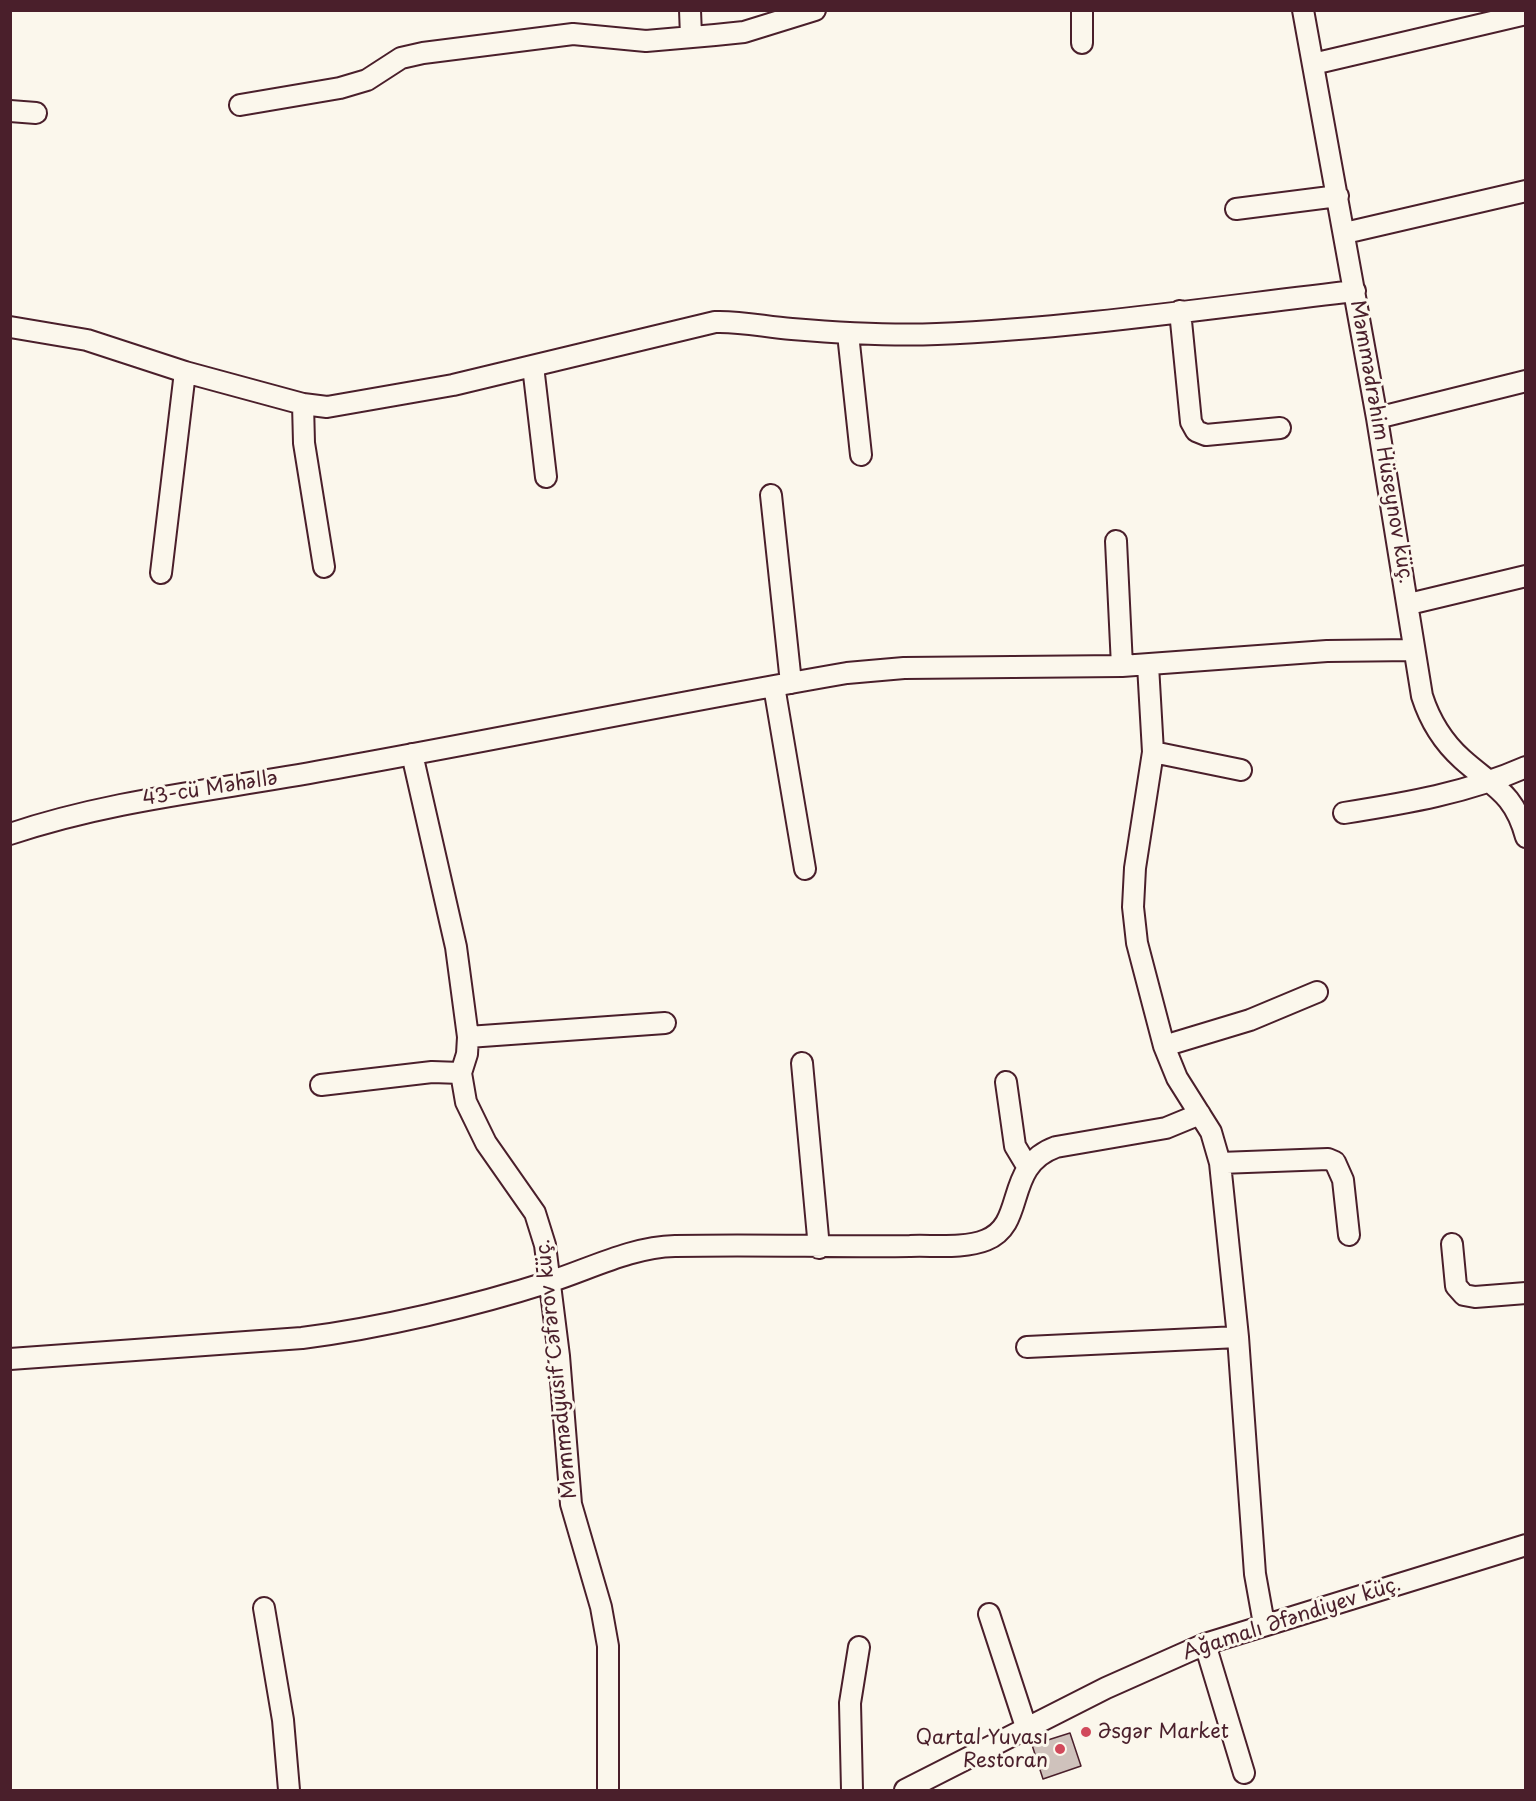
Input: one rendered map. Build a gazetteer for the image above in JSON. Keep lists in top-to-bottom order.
{
  "streets": {
    "street": [
      "Məmmədrəhim Hüseynov küç.",
      "43-cü Məhəllə",
      "Məmmədyusif Cəfərov küç.",
      "Ağamalı Əfəndiyev küç."
    ]
  },
  "crossings": [
    ["Məmmədrəhim Hüseynov küç.", "43-cü Məhəllə"],
    ["43-cü Məhəllə", "Məmmədyusif Cəfərov küç."]
  ],
  "places": ["Əsgər Market", "Qartal Yuvası Restoran"]
}
